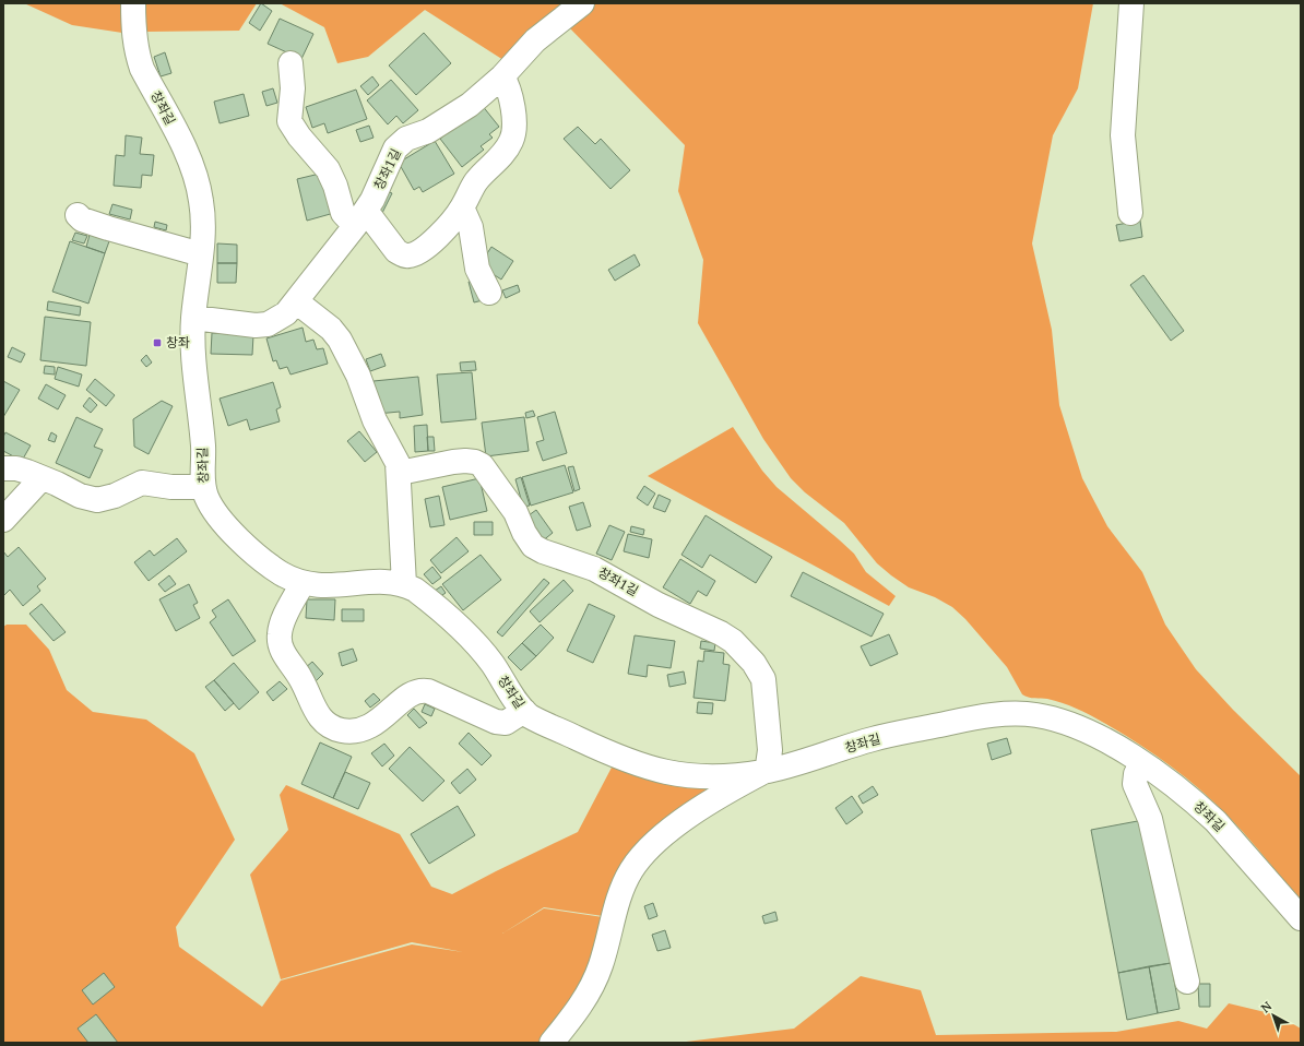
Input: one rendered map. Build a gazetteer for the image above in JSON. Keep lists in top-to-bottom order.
{
  "streets": {
    "street": ["창좌길", "창좌1길"]
  },
  "crossings": [
    ["창좌길", "창좌1길"]
  ],
  "places": {
    "transit": ["창좌"]
  },
  "north": "top left"
}
